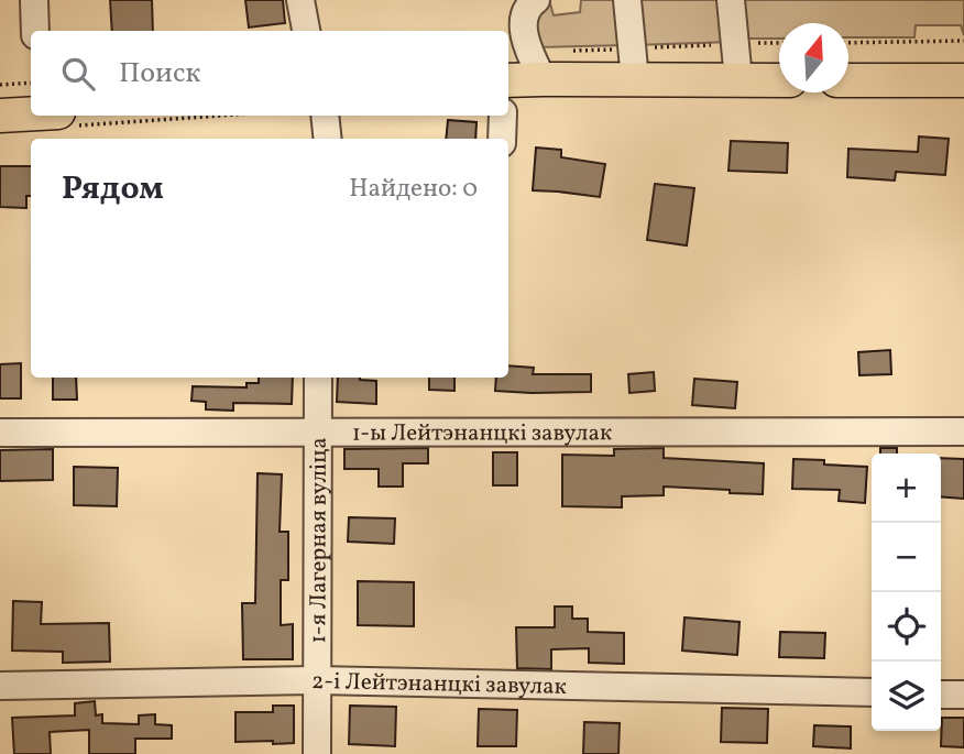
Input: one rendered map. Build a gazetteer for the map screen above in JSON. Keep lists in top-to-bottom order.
{
  "streets": {
    "street": ["1-ы Лейтэнанцкі завулак", "1-я Лагерная вуліца", "2-і Лейтэнанцкі завулак"]
  },
  "crossings": [
    ["1-ы Лейтэнанцкі завулак", "1-я Лагерная вуліца"],
    ["1-я Лагерная вуліца", "2-і Лейтэнанцкі завулак"]
  ],
  "north": "top",
  "page": {
    "search": "Поиск",
    "heading": ["Рядом", "Найдено: 0"],
    "map_buttons": ["+", "−"]
  }
}
